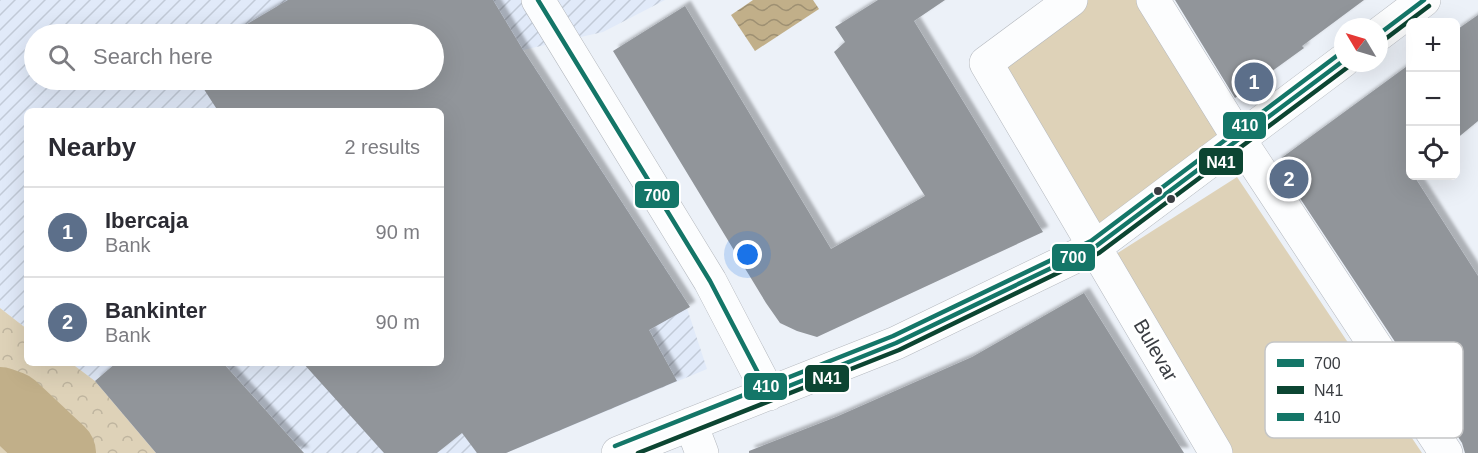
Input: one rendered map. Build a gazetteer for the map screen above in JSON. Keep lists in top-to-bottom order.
{
  "streets": {
    "street": ["Bulevar"]
  },
  "lines": ["transit line 700", "transit line N41", "transit line 410"],
  "legend": ["700", "N41", "410"],
  "north": "top left",
  "page": {
    "map_buttons": ["+", "−"],
    "search": "Search here",
    "pins": ["1", "2"],
    "heading": ["Nearby", "2 results"],
    "list": [
      {
        "mark": "1",
        "name": "Ibercaja",
        "note": "Bank",
        "value": "90 m"
      },
      {
        "mark": "2",
        "name": "Bankinter",
        "note": "Bank",
        "value": "90 m"
      }
    ]
  }
}
